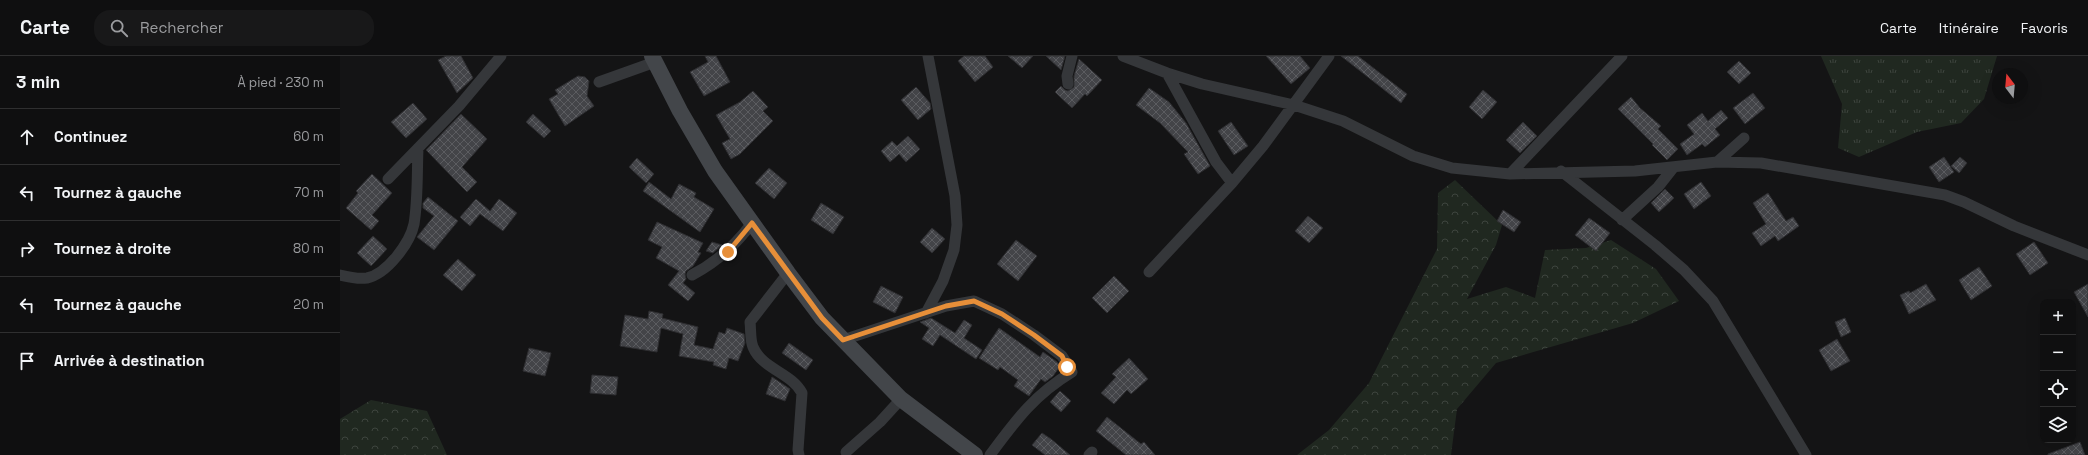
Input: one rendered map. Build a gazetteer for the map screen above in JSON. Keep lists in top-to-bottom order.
{
  "north": "top",
  "page": {
    "header": "Carte",
    "search": "Rechercher",
    "nav": ["Carte", "Itinéraire", "Favoris"],
    "heading": ["3 min", "À pied · 230 m"],
    "list": [
      ["Continuez", "60 m"],
      ["Tournez à gauche", "70 m"],
      ["Tournez à droite", "80 m"],
      ["Tournez à gauche", "20 m"],
      "Arrivée à destination"
    ],
    "map_buttons": ["+", "−"]
  }
}
